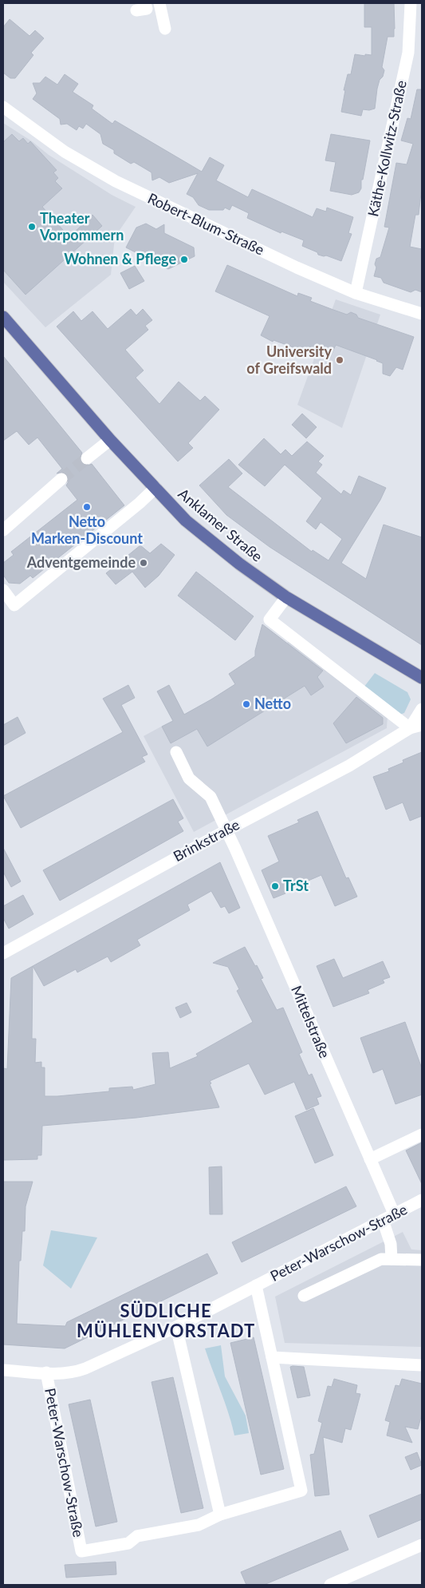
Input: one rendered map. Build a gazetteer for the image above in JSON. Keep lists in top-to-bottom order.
{
  "streets": {
    "main road": ["Anklamer Straße"],
    "street": [
      "Käthe-Kollwitz-Straße",
      "Robert-Blum-Straße",
      "Brinkstraße",
      "Mittelstraße",
      "Peter-Warschow-Straße"
    ]
  },
  "crossings": [
    ["Käthe-Kollwitz-Straße", "Robert-Blum-Straße"],
    ["Brinkstraße", "Mittelstraße"],
    ["Mittelstraße", "Peter-Warschow-Straße"]
  ],
  "districts": ["SÜDLICHE MÜHLENVORSTADT"],
  "places": [
    "Theater Vorpommern",
    "Wohnen & Pflege",
    "University of Greifswald",
    "Netto Marken-Discount",
    "Adventgemeinde",
    "Netto",
    "TrSt"
  ]
}
